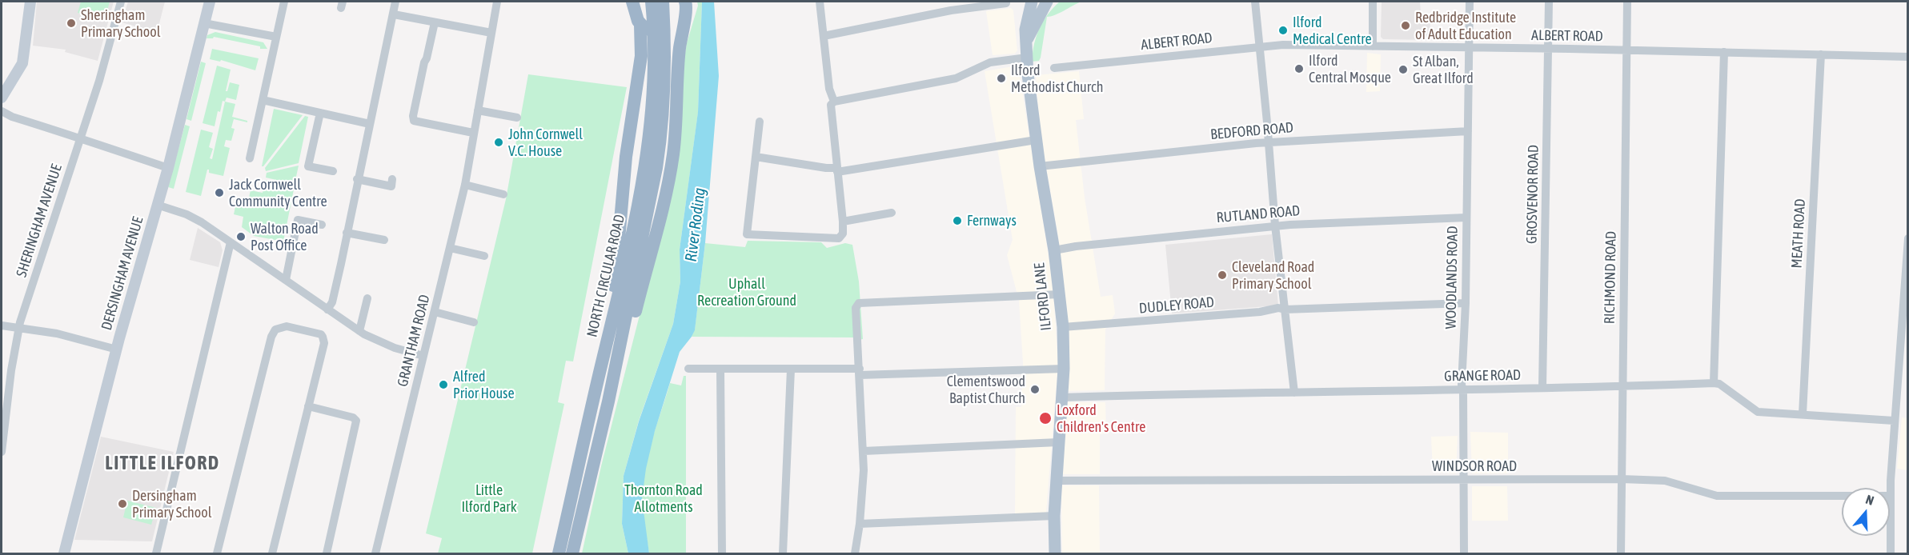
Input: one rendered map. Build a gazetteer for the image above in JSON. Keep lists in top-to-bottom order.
{
  "streets": {
    "highway": ["NORTH CIRCULAR ROAD"],
    "main road": ["DERSINGHAM AVENUE", "ILFORD LANE"],
    "street": [
      "ALBERT ROAD",
      "BEDFORD ROAD",
      "GROSVENOR ROAD",
      "RUTLAND ROAD",
      "SHERINGHAM AVENUE",
      "MEATH ROAD",
      "WOODLANDS ROAD",
      "RICHMOND ROAD",
      "DUDLEY ROAD",
      "GRANTHAM ROAD",
      "GRANGE ROAD",
      "WINDSOR ROAD"
    ]
  },
  "crossings": [
    ["ALBERT ROAD", "GROSVENOR ROAD"],
    ["ALBERT ROAD", "MEATH ROAD"],
    ["ALBERT ROAD", "WOODLANDS ROAD"],
    ["ALBERT ROAD", "RICHMOND ROAD"],
    ["BEDFORD ROAD", "WOODLANDS ROAD"],
    ["BEDFORD ROAD", "ILFORD LANE"],
    ["GROSVENOR ROAD", "GRANGE ROAD"],
    ["RUTLAND ROAD", "WOODLANDS ROAD"],
    ["RUTLAND ROAD", "ILFORD LANE"],
    ["WOODLANDS ROAD", "DUDLEY ROAD"],
    ["WOODLANDS ROAD", "GRANGE ROAD"],
    ["WOODLANDS ROAD", "WINDSOR ROAD"],
    ["RICHMOND ROAD", "GRANGE ROAD"],
    ["RICHMOND ROAD", "WINDSOR ROAD"],
    ["ILFORD LANE", "DUDLEY ROAD"],
    ["ILFORD LANE", "GRANGE ROAD"],
    ["ILFORD LANE", "WINDSOR ROAD"]
  ],
  "districts": ["LITTLE ILFORD"],
  "water": ["River Roding"],
  "parks": ["Uphall Recreation Ground", "Little Ilford Park", "Thornton Road Allotments"],
  "places": [
    "Sheringham Primary School",
    "Redbridge Institute of Adult Education",
    "Ilford Medical Centre",
    "Ilford Central Mosque",
    "St Alban, Great Ilford",
    "Ilford Methodist Church",
    "John Cornwell V.C. House",
    "Jack Cornwell Community Centre",
    "Fernways",
    "Walton Road Post Office",
    "Cleveland Road Primary School",
    "Alfred Prior House",
    "Clementswood Baptist Church",
    "Loxford Children's Centre",
    "Dersingham Primary School"
  ],
  "north": "top"
}
